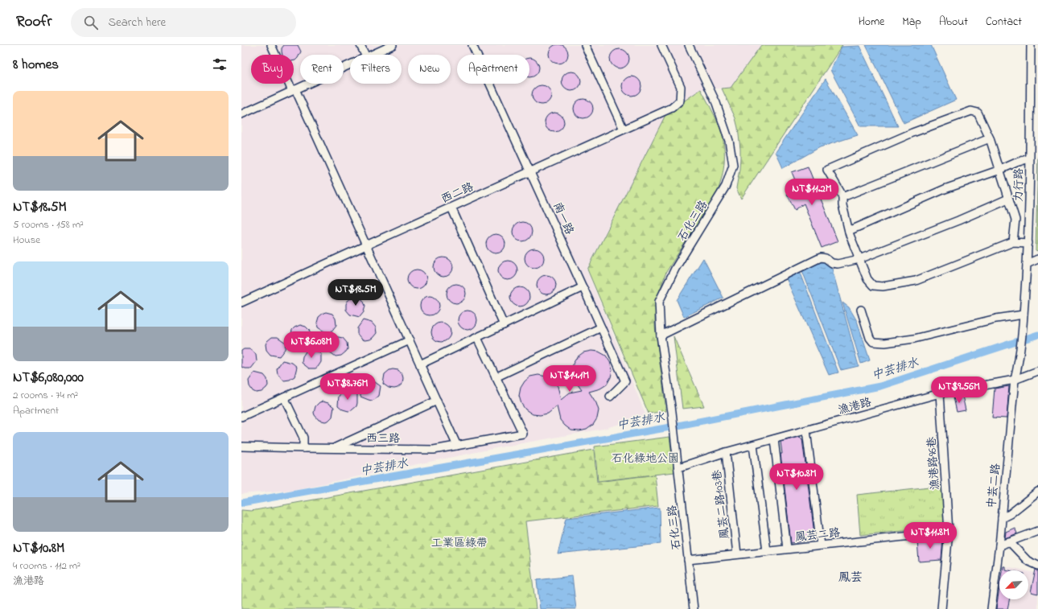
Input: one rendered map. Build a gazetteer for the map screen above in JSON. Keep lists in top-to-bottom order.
{
  "streets": {
    "street": [
      "力行路",
      "西二路",
      "南一路",
      "石化三路",
      "漁港路",
      "西三路",
      "漁港路96巷",
      "中芸二路",
      "鳳芸二路103巷",
      "鳳芸二路"
    ]
  },
  "crossings": [
    ["力行路", "中芸二路"],
    ["西二路", "南一路"],
    ["石化三路", "漁港路"],
    ["石化三路", "鳳芸二路"],
    ["漁港路", "漁港路96巷"],
    ["漁港路", "中芸二路"],
    ["漁港路", "鳳芸二路103巷"],
    ["漁港路96巷", "鳳芸二路"],
    ["鳳芸二路103巷", "鳳芸二路"]
  ],
  "districts": ["鳳芸"],
  "water": ["中芸排水"],
  "parks": ["石化綠地公園", "工業區綠帶"],
  "north": "bottom left",
  "page": {
    "header": "Roofr",
    "search": "Search here",
    "nav": [
      "Home",
      "Map",
      "About",
      "Contact"
    ],
    "heading": "8 homes",
    "chip": [
      "Buy",
      "Rent",
      "Filters",
      "New",
      "Apartment"
    ],
    "list": [
      {
        "name": "NT$18.5M",
        "note": "5 rooms · 158 m² · House"
      },
      {
        "name": "NT$6,080,000",
        "note": "2 rooms · 74 m² · Apartment"
      },
      {
        "name": "NT$10.8M",
        "note": "4 rooms · 112 m² · 漁港路"
      }
    ],
    "price": [
      "NT$11.2M",
      "NT$18.5M",
      "NT$6.08M",
      "NT$14.1M",
      "NT$8.76M",
      "NT$9.56M",
      "NT$10.8M",
      "NT$11.8M"
    ]
  }
}
